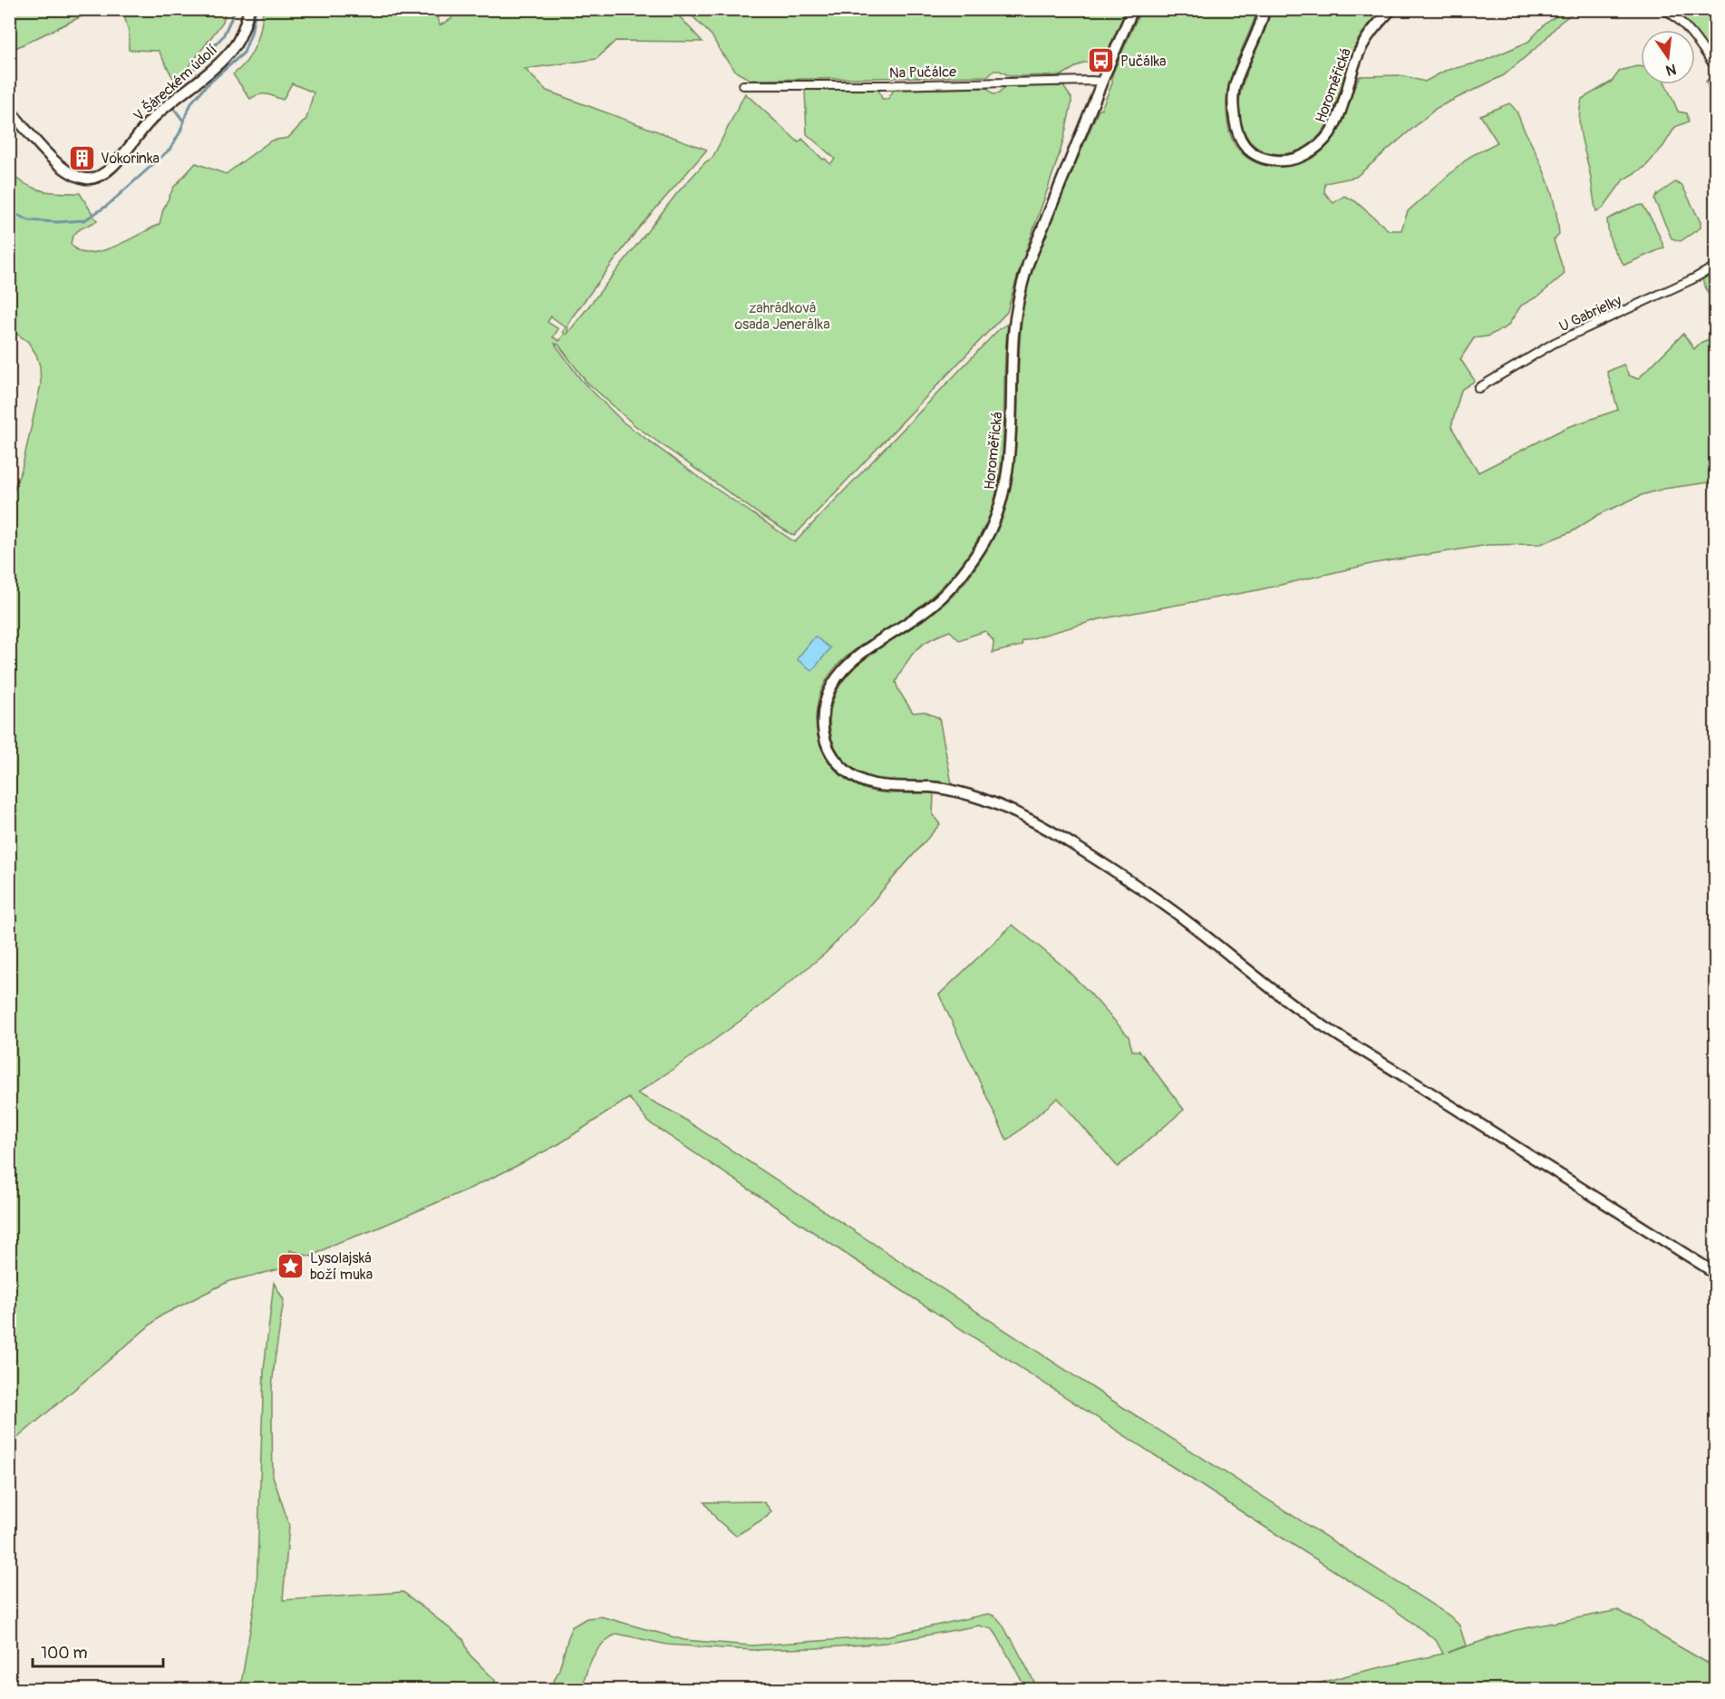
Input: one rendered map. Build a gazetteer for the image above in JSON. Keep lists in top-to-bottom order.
{
  "streets": {
    "main road": ["V Šáreckém údolí", "Horoměřická"],
    "street": ["Na Pučálce", "U Gabrielky"]
  },
  "crossings": [
    ["Na Pučálce", "Horoměřická"]
  ],
  "parks": ["zahrádková osada Jenerálka"],
  "places": {
    "bus stop": ["Pučálka"],
    "building": ["Vokorinka"],
    "place": ["Lysolajská boží muka"]
  },
  "scale_bar": "100 m",
  "north": "bottom"
}
